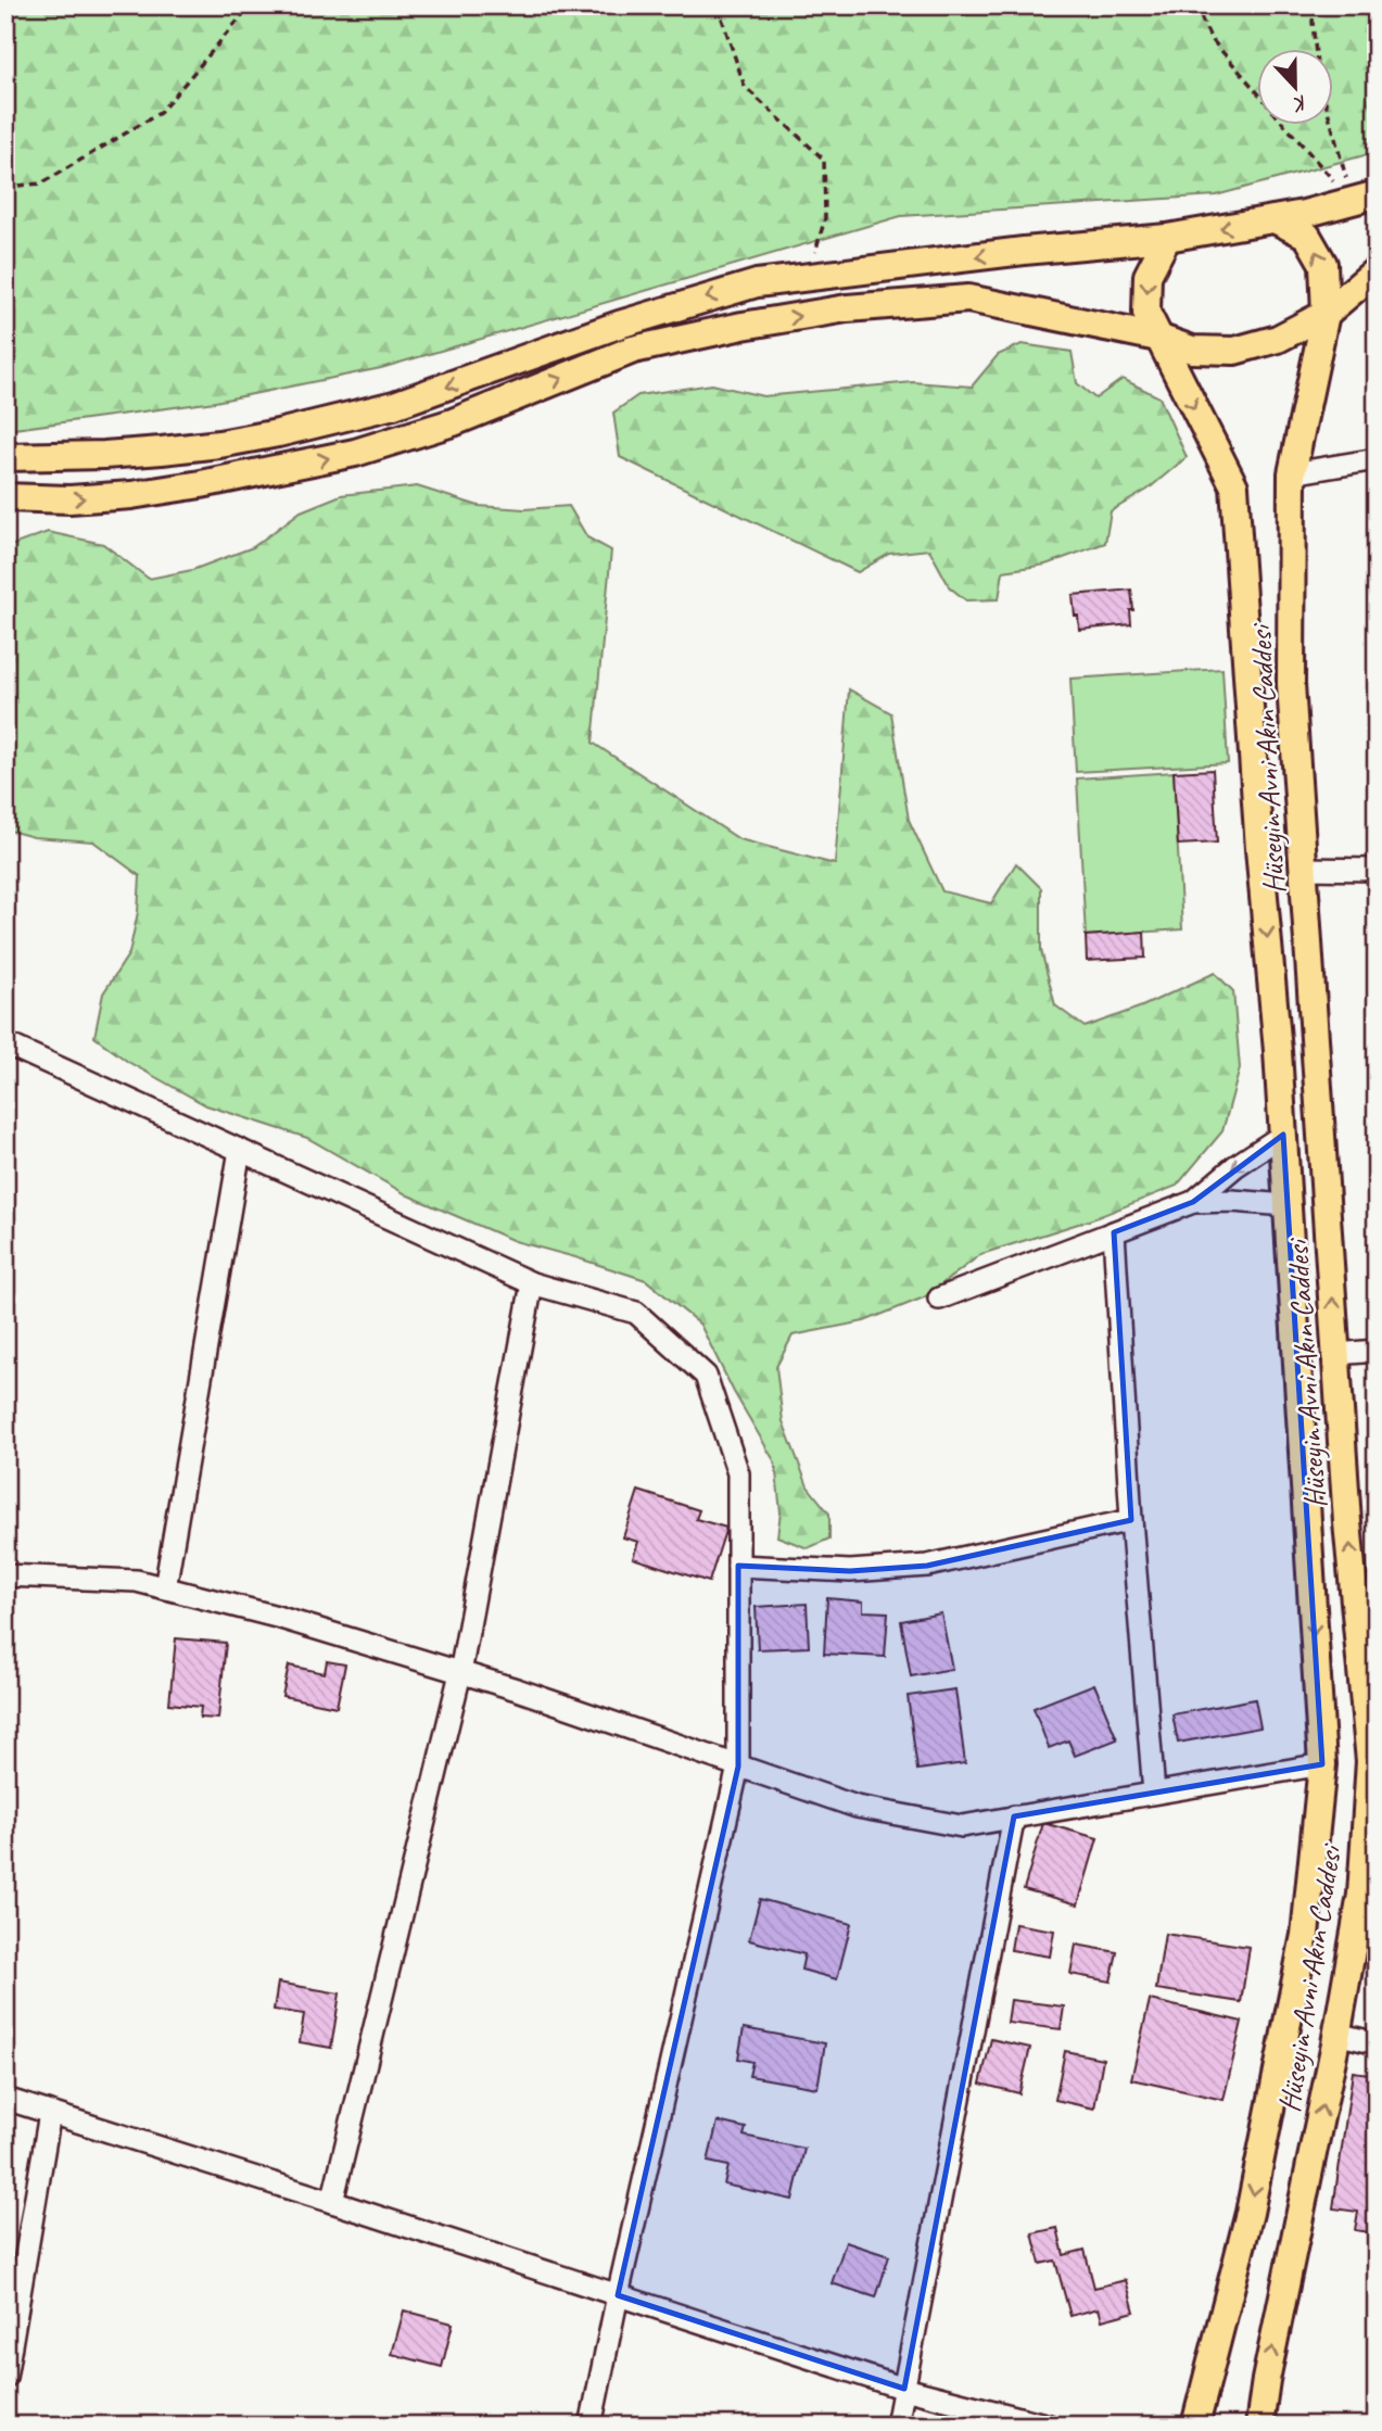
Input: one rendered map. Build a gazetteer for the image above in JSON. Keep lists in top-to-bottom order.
{
  "streets": {
    "main road": ["Hüseyin Avni Akın Caddesi"]
  },
  "north": "bottom"
}
